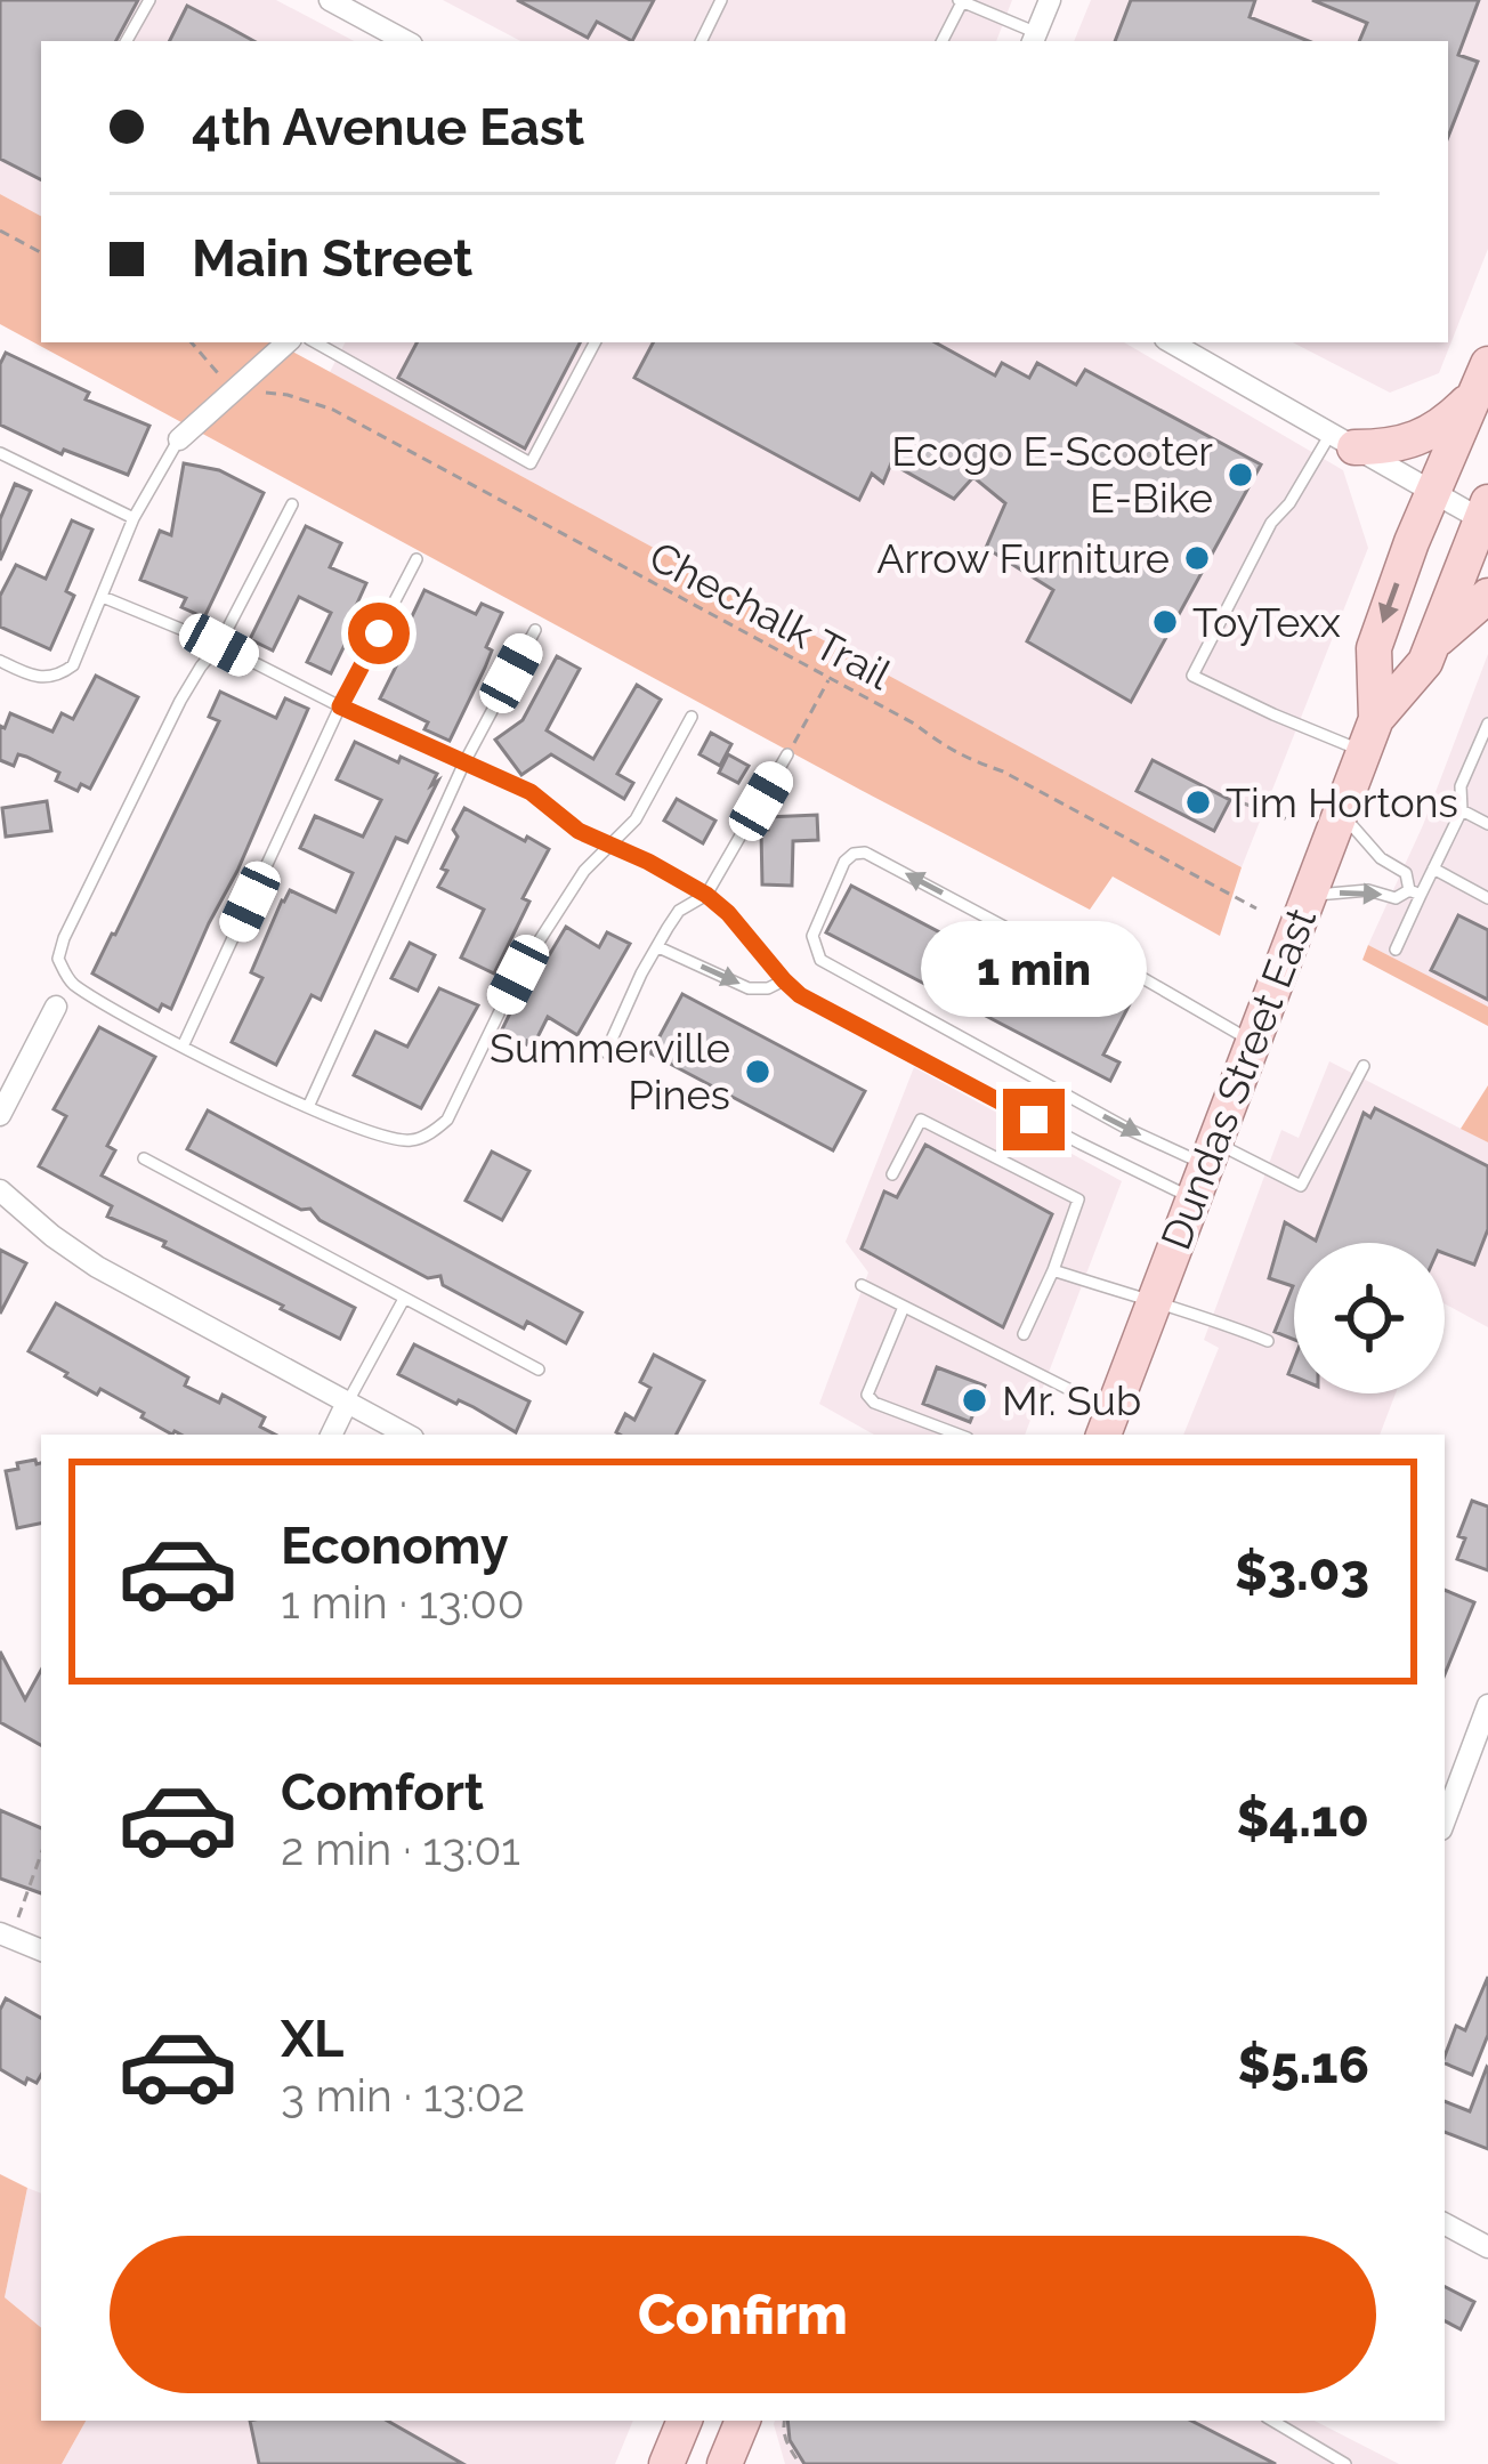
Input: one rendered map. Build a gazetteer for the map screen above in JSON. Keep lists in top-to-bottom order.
{
  "streets": {
    "main road": ["Dundas Street East"],
    "path": ["Chechalk Trail"]
  },
  "places": [
    "Ecogo E-Scooter E-Bike",
    "Arrow Furniture",
    "ToyTexx",
    "Tim Hortons",
    "Summerville Pines",
    "Mr. Sub"
  ],
  "page": {
    "banner": ["4th Avenue East", "Main Street"],
    "bubble": "1 min",
    "list": [
      {
        "name": "Economy",
        "note": "1 min · 13:00",
        "value": "$3.03"
      },
      {
        "name": "Comfort",
        "note": "2 min · 13:01",
        "value": "$4.10"
      },
      {
        "name": "XL",
        "note": "3 min · 13:02",
        "value": "$5.16"
      }
    ],
    "buttons": "Confirm"
  }
}
